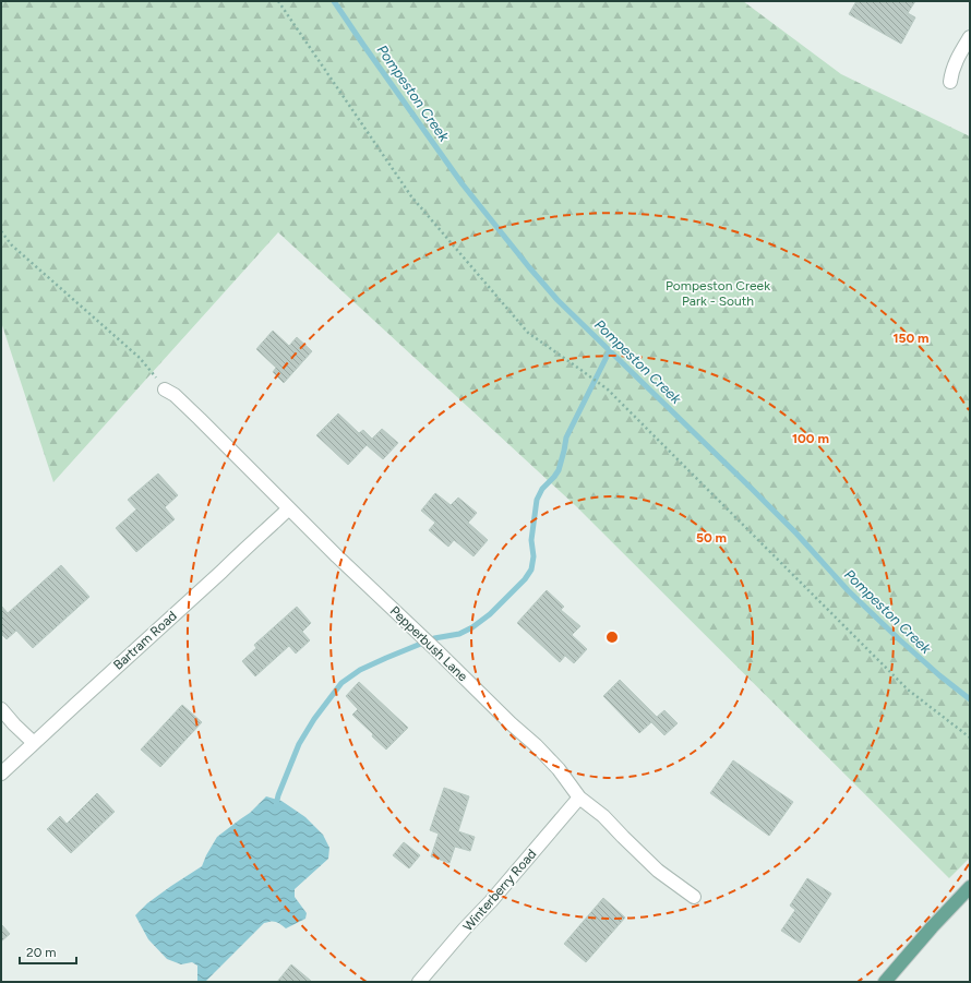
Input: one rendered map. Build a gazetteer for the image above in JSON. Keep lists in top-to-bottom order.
{
  "streets": {
    "street": ["Bartram Road", "Pepperbush Lane", "Winterberry Road"]
  },
  "crossings": [
    ["Bartram Road", "Pepperbush Lane"],
    ["Pepperbush Lane", "Winterberry Road"]
  ],
  "water": ["Pompeston Creek"],
  "parks": ["Pompeston Creek Park - South"],
  "scale_bar": "20 m",
  "rings": ["150 m", "100 m", "50 m"]
}
